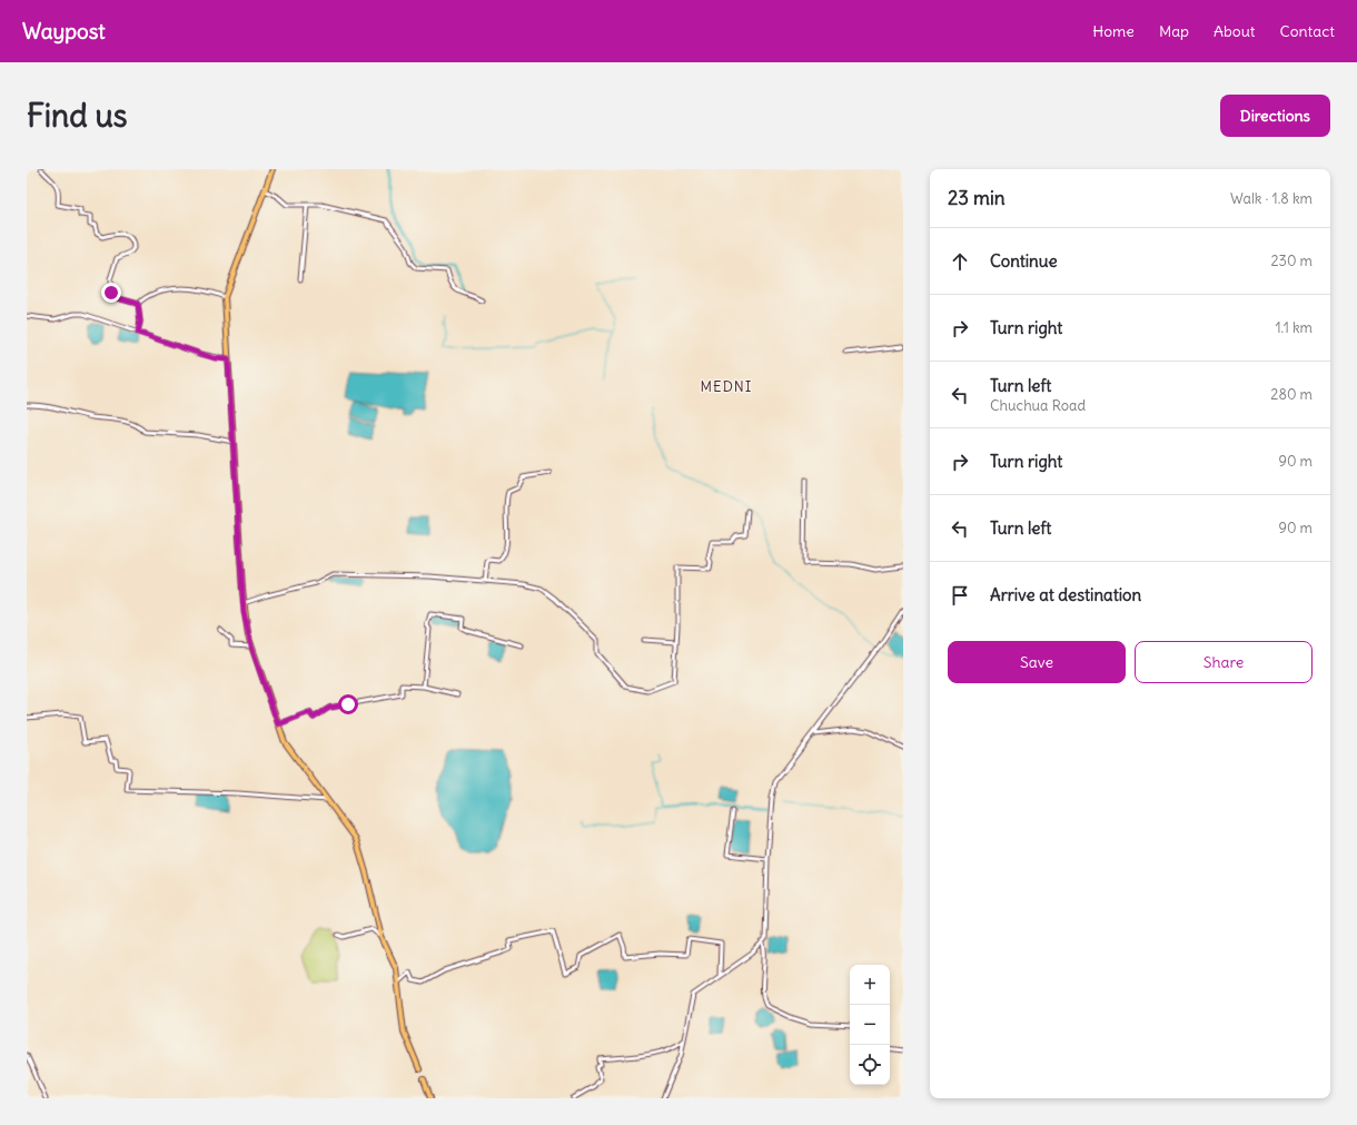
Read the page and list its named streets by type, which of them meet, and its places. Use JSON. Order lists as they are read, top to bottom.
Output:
{
  "districts": ["MEDNI"],
  "page": {
    "header": "Waypost",
    "nav": [
      "Home",
      "Map",
      "About",
      "Contact"
    ],
    "buttons": [
      "Directions",
      ["Save", "Share"]
    ],
    "title": "Find us",
    "heading": ["23 min", "Walk · 1.8 km"],
    "list": [
      ["Continue", "230 m"],
      ["Turn right", "1.1 km"],
      ["Turn left", "Chuchua Road", "280 m"],
      ["Turn right", "90 m"],
      ["Turn left", "90 m"],
      "Arrive at destination"
    ],
    "map_buttons": ["+", "−"]
  }
}
